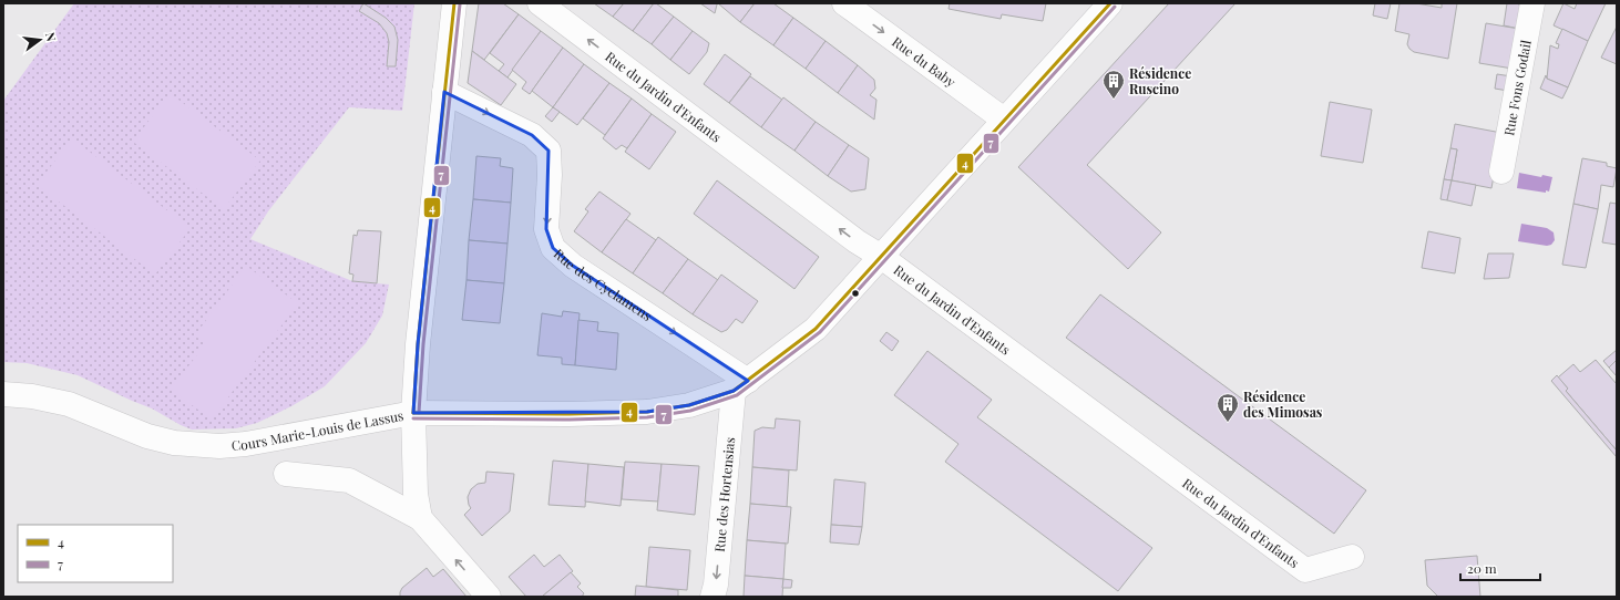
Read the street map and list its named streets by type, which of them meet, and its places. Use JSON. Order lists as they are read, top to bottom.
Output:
{
  "streets": {
    "street": [
      "Rue du Baby",
      "Rue Fons Godail",
      "Rue du Jardin d'Enfants",
      "Rue des Cyclamens",
      "Cours Marie-Louis de Lassus",
      "Rue des Hortensias"
    ]
  },
  "crossings": [
    ["Rue des Cyclamens", "Cours Marie-Louis de Lassus"],
    ["Rue des Cyclamens", "Rue des Hortensias"]
  ],
  "one_way": [
    "Rue du Baby",
    "Rue du Jardin d'Enfants",
    "Rue des Cyclamens",
    "Rue des Hortensias"
  ],
  "places": {
    "building": ["Résidence Ruscino", "Résidence des Mimosas"]
  },
  "lines": ["transit line 4", "transit line 7"],
  "legend": ["4", "7"],
  "scale_bar": "20 m",
  "north": "right"
}
